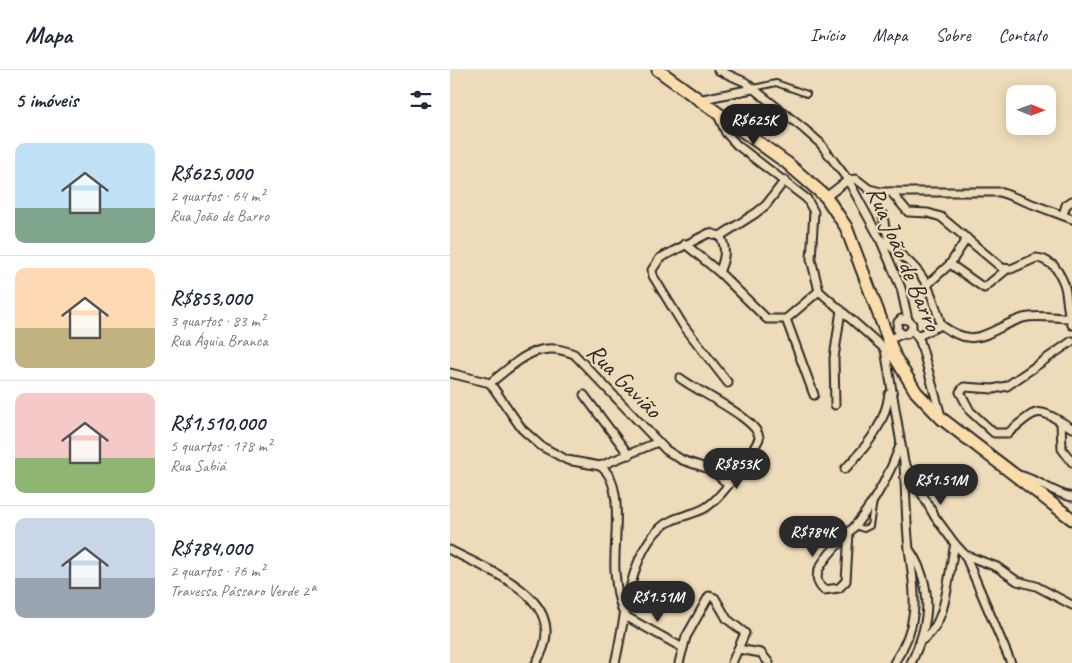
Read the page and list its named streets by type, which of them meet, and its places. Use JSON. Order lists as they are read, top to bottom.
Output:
{
  "streets": {
    "street": ["Rua João de Barro", "Rua Gavião"]
  },
  "north": "right",
  "page": {
    "header": "Mapa",
    "nav": [
      "Início",
      "Mapa",
      "Sobre",
      "Contato"
    ],
    "heading": "5 imóveis",
    "price": [
      "R$625K",
      "R$853K",
      "R$1.51M",
      "R$784K",
      "R$1.51M"
    ],
    "list": [
      {
        "name": "R$625,000",
        "note": "2 quartos · 64 m² · Rua João de Barro"
      },
      {
        "name": "R$853,000",
        "note": "3 quartos · 83 m² · Rua Águia Branca"
      },
      {
        "name": "R$1,510,000",
        "note": "5 quartos · 178 m² · Rua Sabiá"
      },
      {
        "name": "R$784,000",
        "note": "2 quartos · 76 m² · Travessa Pássaro Verde 2ª"
      }
    ]
  }
}
